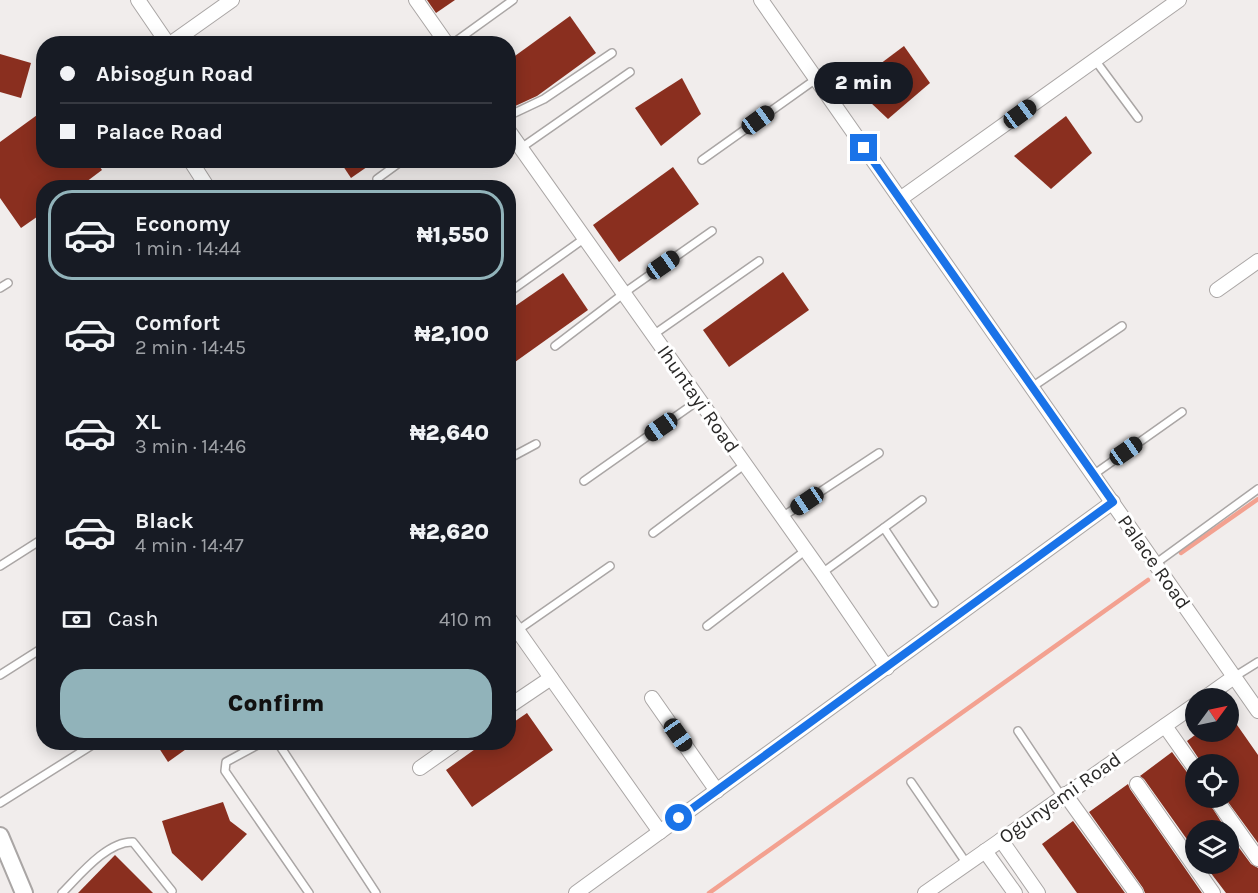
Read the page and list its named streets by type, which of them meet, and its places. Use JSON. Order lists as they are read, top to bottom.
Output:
{
  "streets": {
    "street": ["Ihuntayi Road", "Palace Road", "Ogunyemi Road"]
  },
  "north": "top right",
  "page": {
    "banner": ["Abisogun Road", "Palace Road"],
    "bubble": "2 min",
    "list": [
      {
        "name": "Economy",
        "note": "1 min · 14:44",
        "value": "₦1,550"
      },
      {
        "name": "Comfort",
        "note": "2 min · 14:45",
        "value": "₦2,100"
      },
      {
        "name": "XL",
        "note": "3 min · 14:46",
        "value": "₦2,640"
      },
      {
        "name": "Black",
        "note": "4 min · 14:47",
        "value": "₦2,620"
      }
    ],
    "pay": ["Cash", "410 m"],
    "buttons": "Confirm"
  }
}
